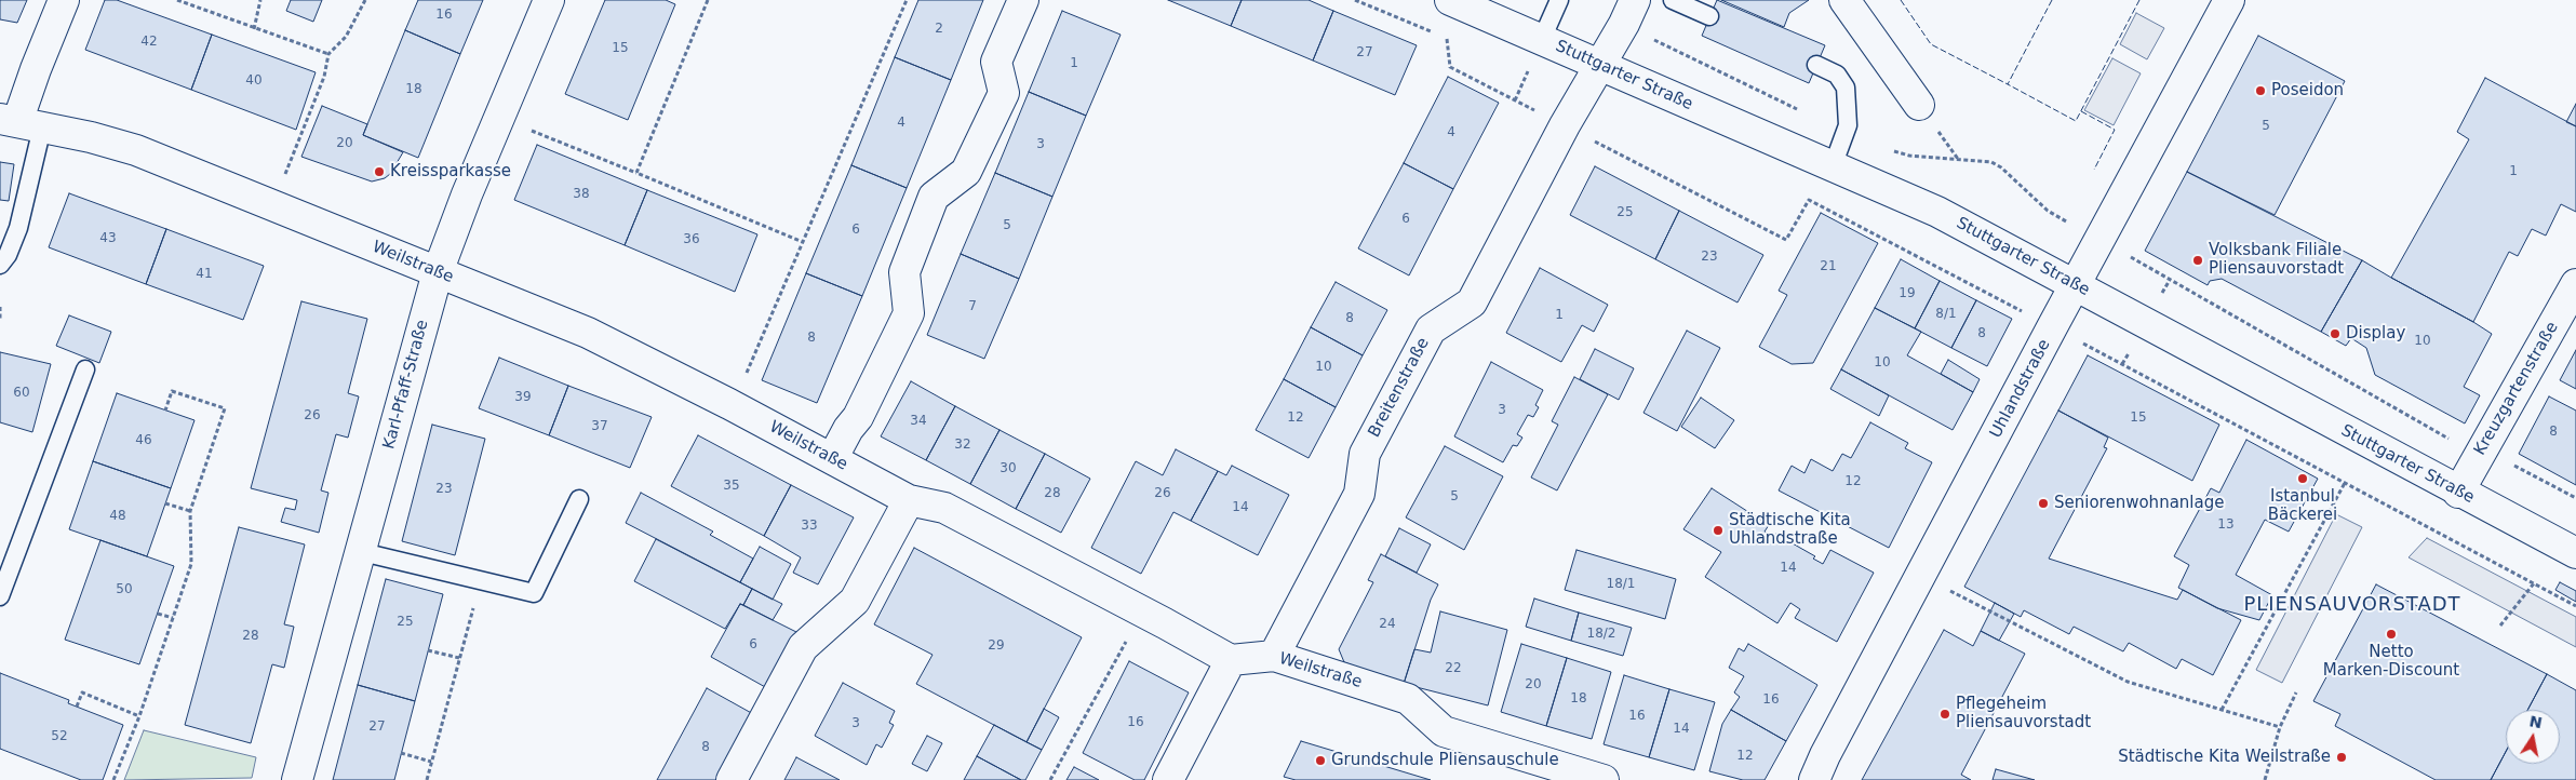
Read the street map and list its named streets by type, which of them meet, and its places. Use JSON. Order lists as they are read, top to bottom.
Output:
{
  "streets": {
    "street": [
      "Stuttgarter Straße",
      "Weilstraße",
      "Karl-Pfaff-Straße",
      "Breitenstraße",
      "Uhlandstraße",
      "Kreuzgartenstraße"
    ]
  },
  "crossings": [
    ["Stuttgarter Straße", "Breitenstraße"],
    ["Stuttgarter Straße", "Uhlandstraße"],
    ["Stuttgarter Straße", "Kreuzgartenstraße"],
    ["Weilstraße", "Karl-Pfaff-Straße"],
    ["Weilstraße", "Breitenstraße"]
  ],
  "districts": ["PLIENSAUVORSTADT"],
  "places": [
    "Poseidon",
    "Kreissparkasse",
    "Volksbank Filiale Pliensauvorstadt",
    "Display",
    "Istanbul Bäckerei",
    "Seniorenwohnanlage",
    "Städtische Kita Uhlandstraße",
    "Netto Marken-Discount",
    "Pflegeheim Pliensauvorstadt",
    "Städtische Kita Weilstraße",
    "Grundschule Pliensauschule"
  ],
  "house_numbers": [
    "16",
    "2",
    "42",
    "15",
    "27",
    "1",
    "40",
    "18",
    "4",
    "5",
    "4",
    "20",
    "3",
    "1",
    "38",
    "25",
    "6",
    "5",
    "6",
    "43",
    "36",
    "23",
    "21",
    "41",
    "19",
    "7",
    "8/1",
    "1",
    "8",
    "8",
    "8",
    "10",
    "10",
    "10",
    "60",
    "39",
    "3",
    "26",
    "12",
    "15",
    "34",
    "37",
    "8",
    "46",
    "32",
    "30",
    "12",
    "35",
    "23",
    "28",
    "26",
    "5",
    "14",
    "48",
    "13",
    "33",
    "14",
    "18/1",
    "50",
    "25",
    "24",
    "18/2",
    "28",
    "6",
    "29",
    "22",
    "20",
    "18",
    "16",
    "16",
    "16",
    "3",
    "27",
    "14",
    "52",
    "8",
    "12"
  ],
  "north": "top"
}
